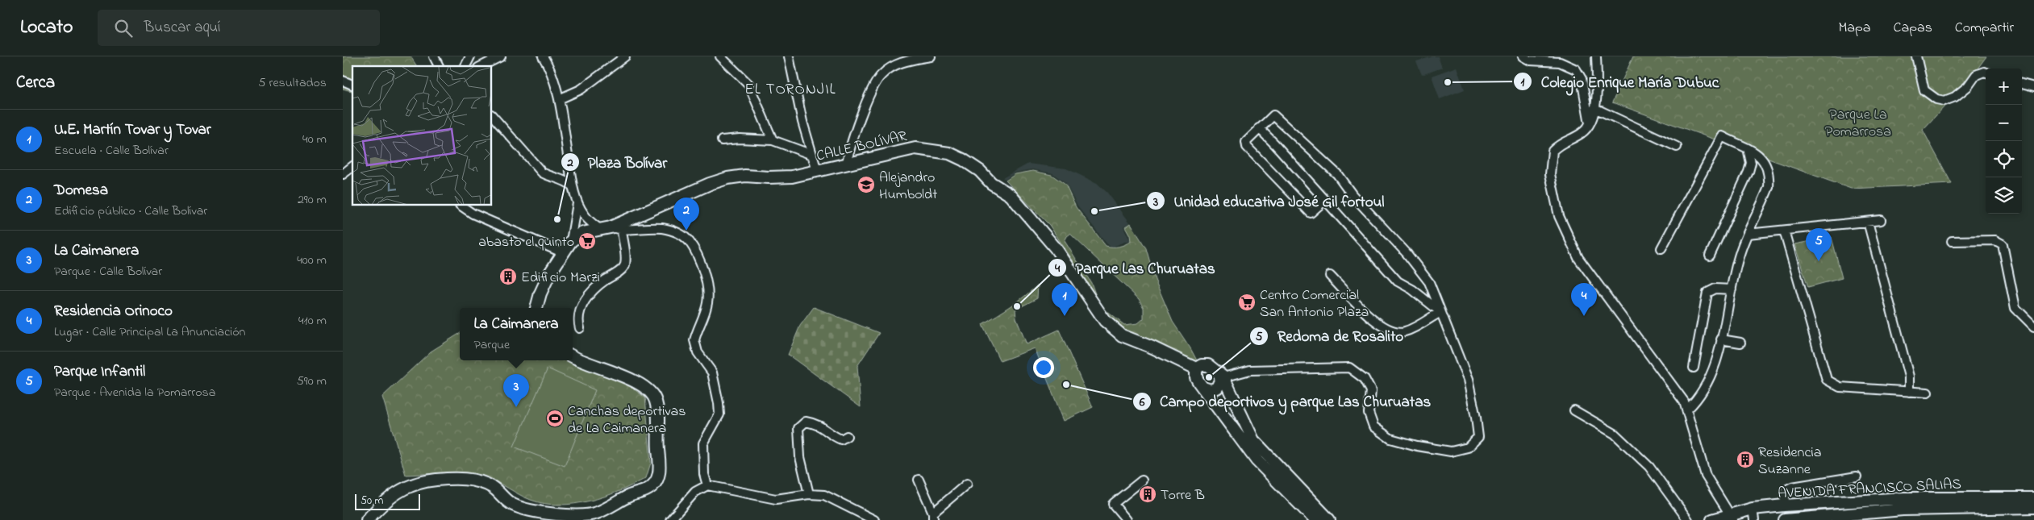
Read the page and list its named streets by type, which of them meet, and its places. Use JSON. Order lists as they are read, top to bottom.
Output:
{
  "streets": {
    "street": ["CALLE BOLÍVAR", "AVENIDA FRANCISCO SALIAS"]
  },
  "districts": ["EL TORONJIL"],
  "parks": ["Parque La Pomarrosa"],
  "places": {
    "other": [
      "Colegio Enrique María Dubuc",
      "Unidad educativa José Gil fortoul",
      "Plaza Bolívar",
      "Parque Las Churuatas",
      "Redoma de Rosalito",
      "Campo deportivos y parque Las Churuatas"
    ],
    "school or university": ["Alejandro Humboldt"],
    "supermarket": ["abasto el quinto", "Centro Comercial San Antonio Plaza"],
    "building": ["Edificio Marzi", "Residencia Suzanne", "Torre B"],
    "sports": ["Canchas deportivas de La Caimanera"]
  },
  "scale_bar": "50 m",
  "page": {
    "header": "Locato",
    "search": "Buscar aquí",
    "nav": ["Mapa", "Capas", "Compartir"],
    "heading": ["Cerca", "5 resultados"],
    "map_buttons": ["+", "−"],
    "list": [
      {
        "mark": "1",
        "name": "U.E. Martín Tovar y Tovar",
        "note": "Escuela · Calle Bolívar",
        "value": "40 m"
      },
      {
        "mark": "2",
        "name": "Domesa",
        "note": "Edificio público · Calle Bolívar",
        "value": "290 m"
      },
      {
        "mark": "3",
        "name": "La Caimanera",
        "note": "Parque · Calle Bolívar",
        "value": "400 m"
      },
      {
        "mark": "4",
        "name": "Residencia Orinoco",
        "note": "Lugar · Calle Principal La Anunciación",
        "value": "410 m"
      },
      {
        "mark": "5",
        "name": "Parque Infantil",
        "note": "Parque · Avenida la Pomarrosa",
        "value": "590 m"
      }
    ],
    "pins": [
      "2",
      "5",
      "1",
      "4",
      "3"
    ],
    "popup": ["La Caimanera", "Parque"],
    "scale": "50 m"
  }
}
